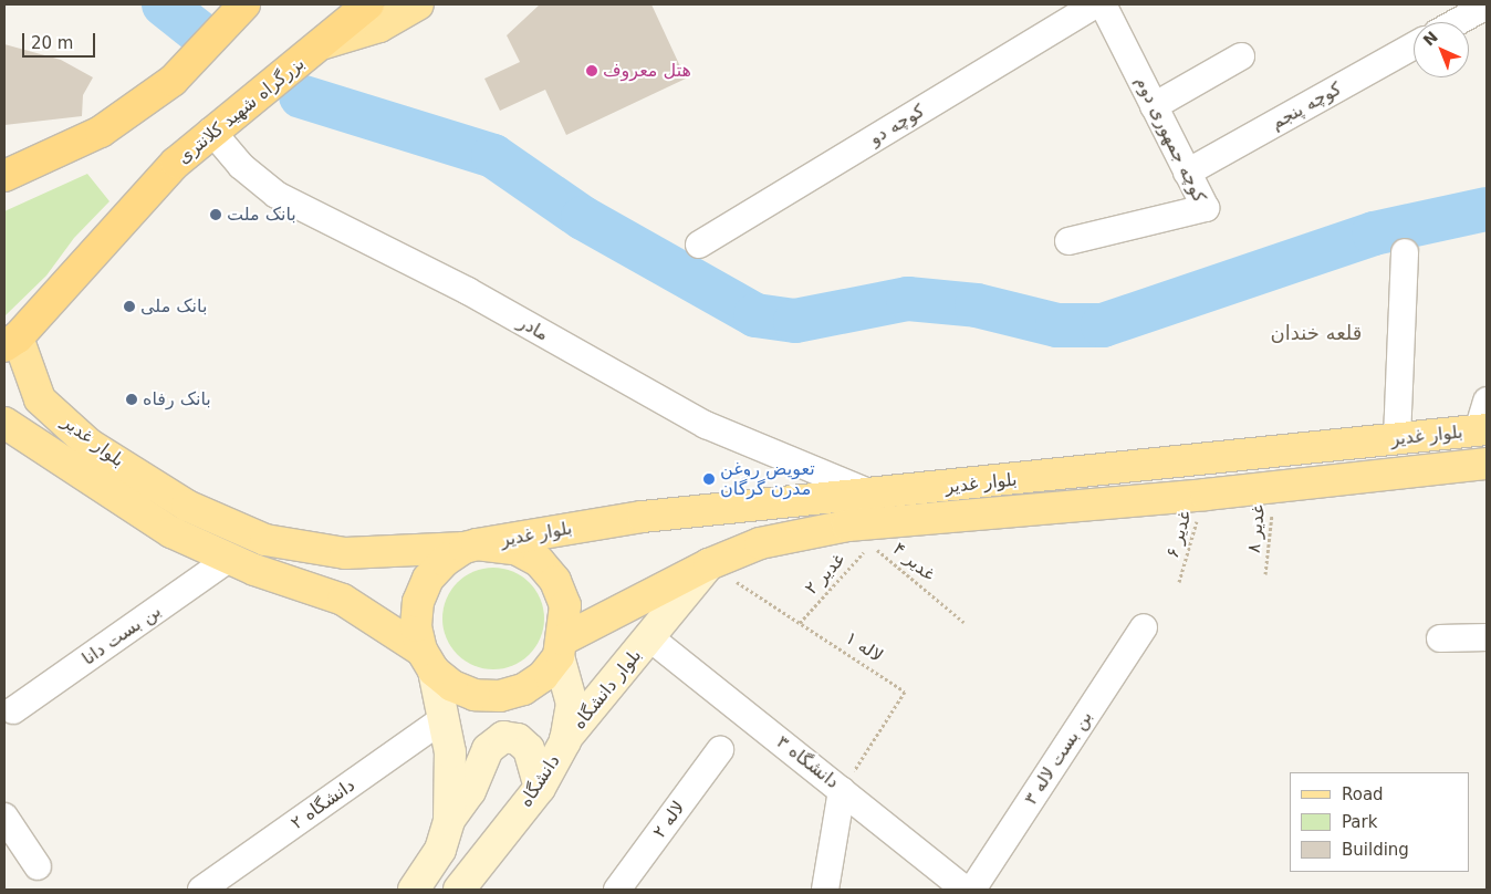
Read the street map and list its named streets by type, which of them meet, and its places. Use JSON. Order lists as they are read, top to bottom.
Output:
{
  "streets": {
    "highway": ["بزرگراه شهید کلانتری"],
    "main road": ["بلوار غدیر", "بلوار دانشگاه", "دانشگاه"],
    "street": [
      "کوچه پنجم",
      "کوچه دو",
      "کوچه جمهوری دوم",
      "مادر",
      "بن بست دانا",
      "بن بست لاله ۳",
      "۳ دانشگاه",
      "دانشگاه ۲",
      "۲ لاله"
    ],
    "path": [
      "۸ غدیر",
      "۶ غدیر",
      "۴ غدیر",
      "۲ غدیر",
      "۱ لاله"
    ]
  },
  "crossings": [
    ["کوچه پنجم", "کوچه جمهوری دوم"],
    ["بزرگراه شهید کلانتری", "مادر"],
    ["بزرگراه شهید کلانتری", "بلوار غدیر"],
    ["مادر", "بلوار غدیر"],
    ["بلوار غدیر", "۸ غدیر"],
    ["بلوار غدیر", "۶ غدیر"],
    ["بلوار غدیر", "بن بست دانا"],
    ["بلوار غدیر", "۱ لاله"],
    ["بلوار غدیر", "بلوار دانشگاه"],
    ["بلوار غدیر", "۳ دانشگاه"],
    ["بلوار غدیر", "دانشگاه"],
    ["۴ غدیر", "۲ غدیر"],
    ["۲ غدیر", "۱ لاله"],
    ["۱ لاله", "۳ دانشگاه"],
    ["بلوار دانشگاه", "۳ دانشگاه"],
    ["بلوار دانشگاه", "دانشگاه"]
  ],
  "districts": ["قلعه خندان"],
  "places": [
    "هتل معروف",
    "بانک ملت",
    "بانک ملی",
    "بانک رفاه",
    "تعویض روغن مدرن گرگان"
  ],
  "legend": ["Road", "Park", "Building"],
  "scale_bar": "20 m",
  "north": "top left"
}
